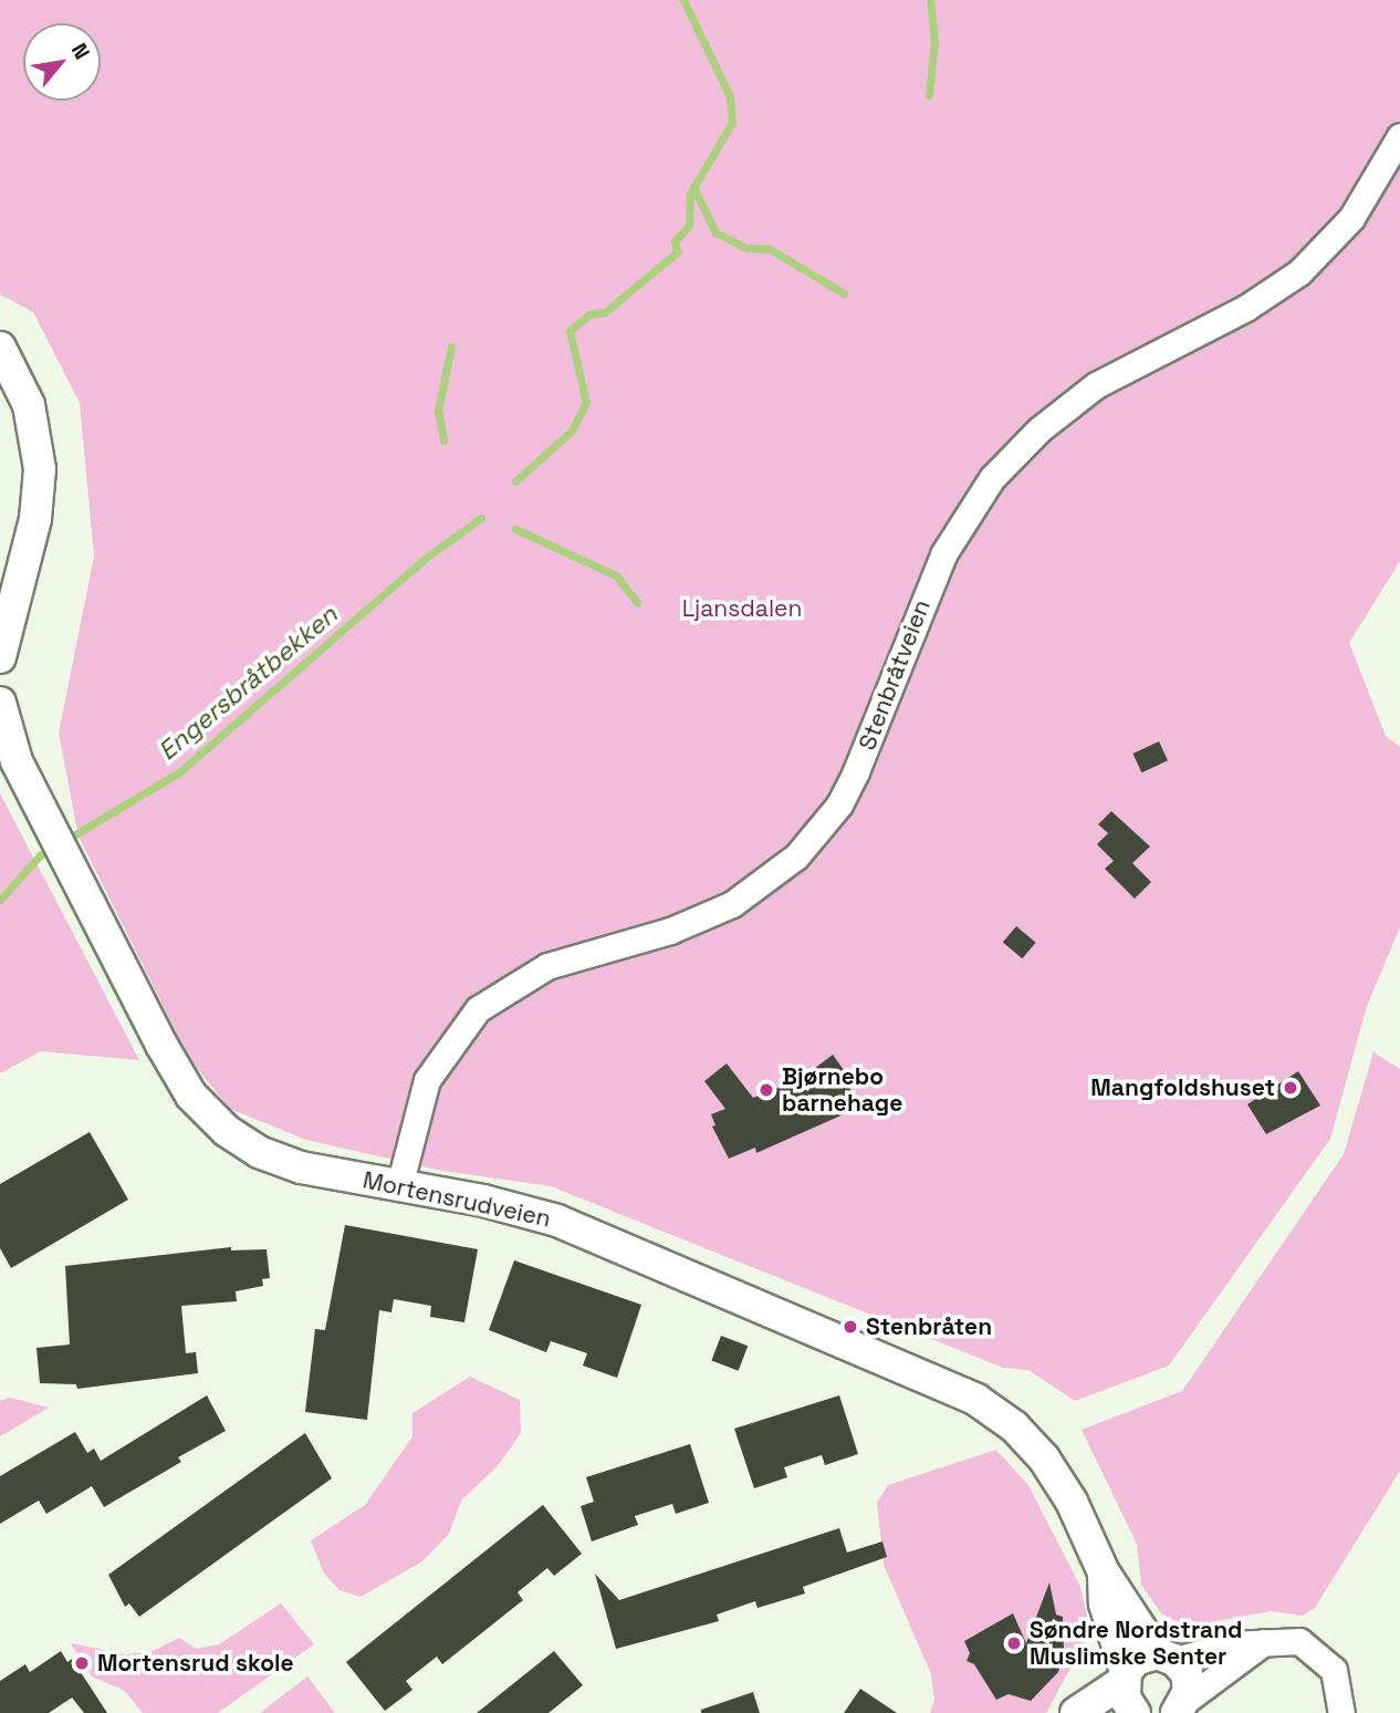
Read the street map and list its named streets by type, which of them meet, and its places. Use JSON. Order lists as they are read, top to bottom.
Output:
{
  "streets": {
    "street": ["Stenbråtveien", "Mortensrudveien"]
  },
  "crossings": [
    ["Stenbråtveien", "Mortensrudveien"]
  ],
  "water": ["Engersbråtbekken"],
  "parks": ["Ljansdalen"],
  "places": [
    "Mangfoldshuset",
    "Bjørnebo barnehage",
    "Stenbråten",
    "Søndre Nordstrand Muslimske Senter",
    "Mortensrud skole"
  ],
  "north": "top right"
}
